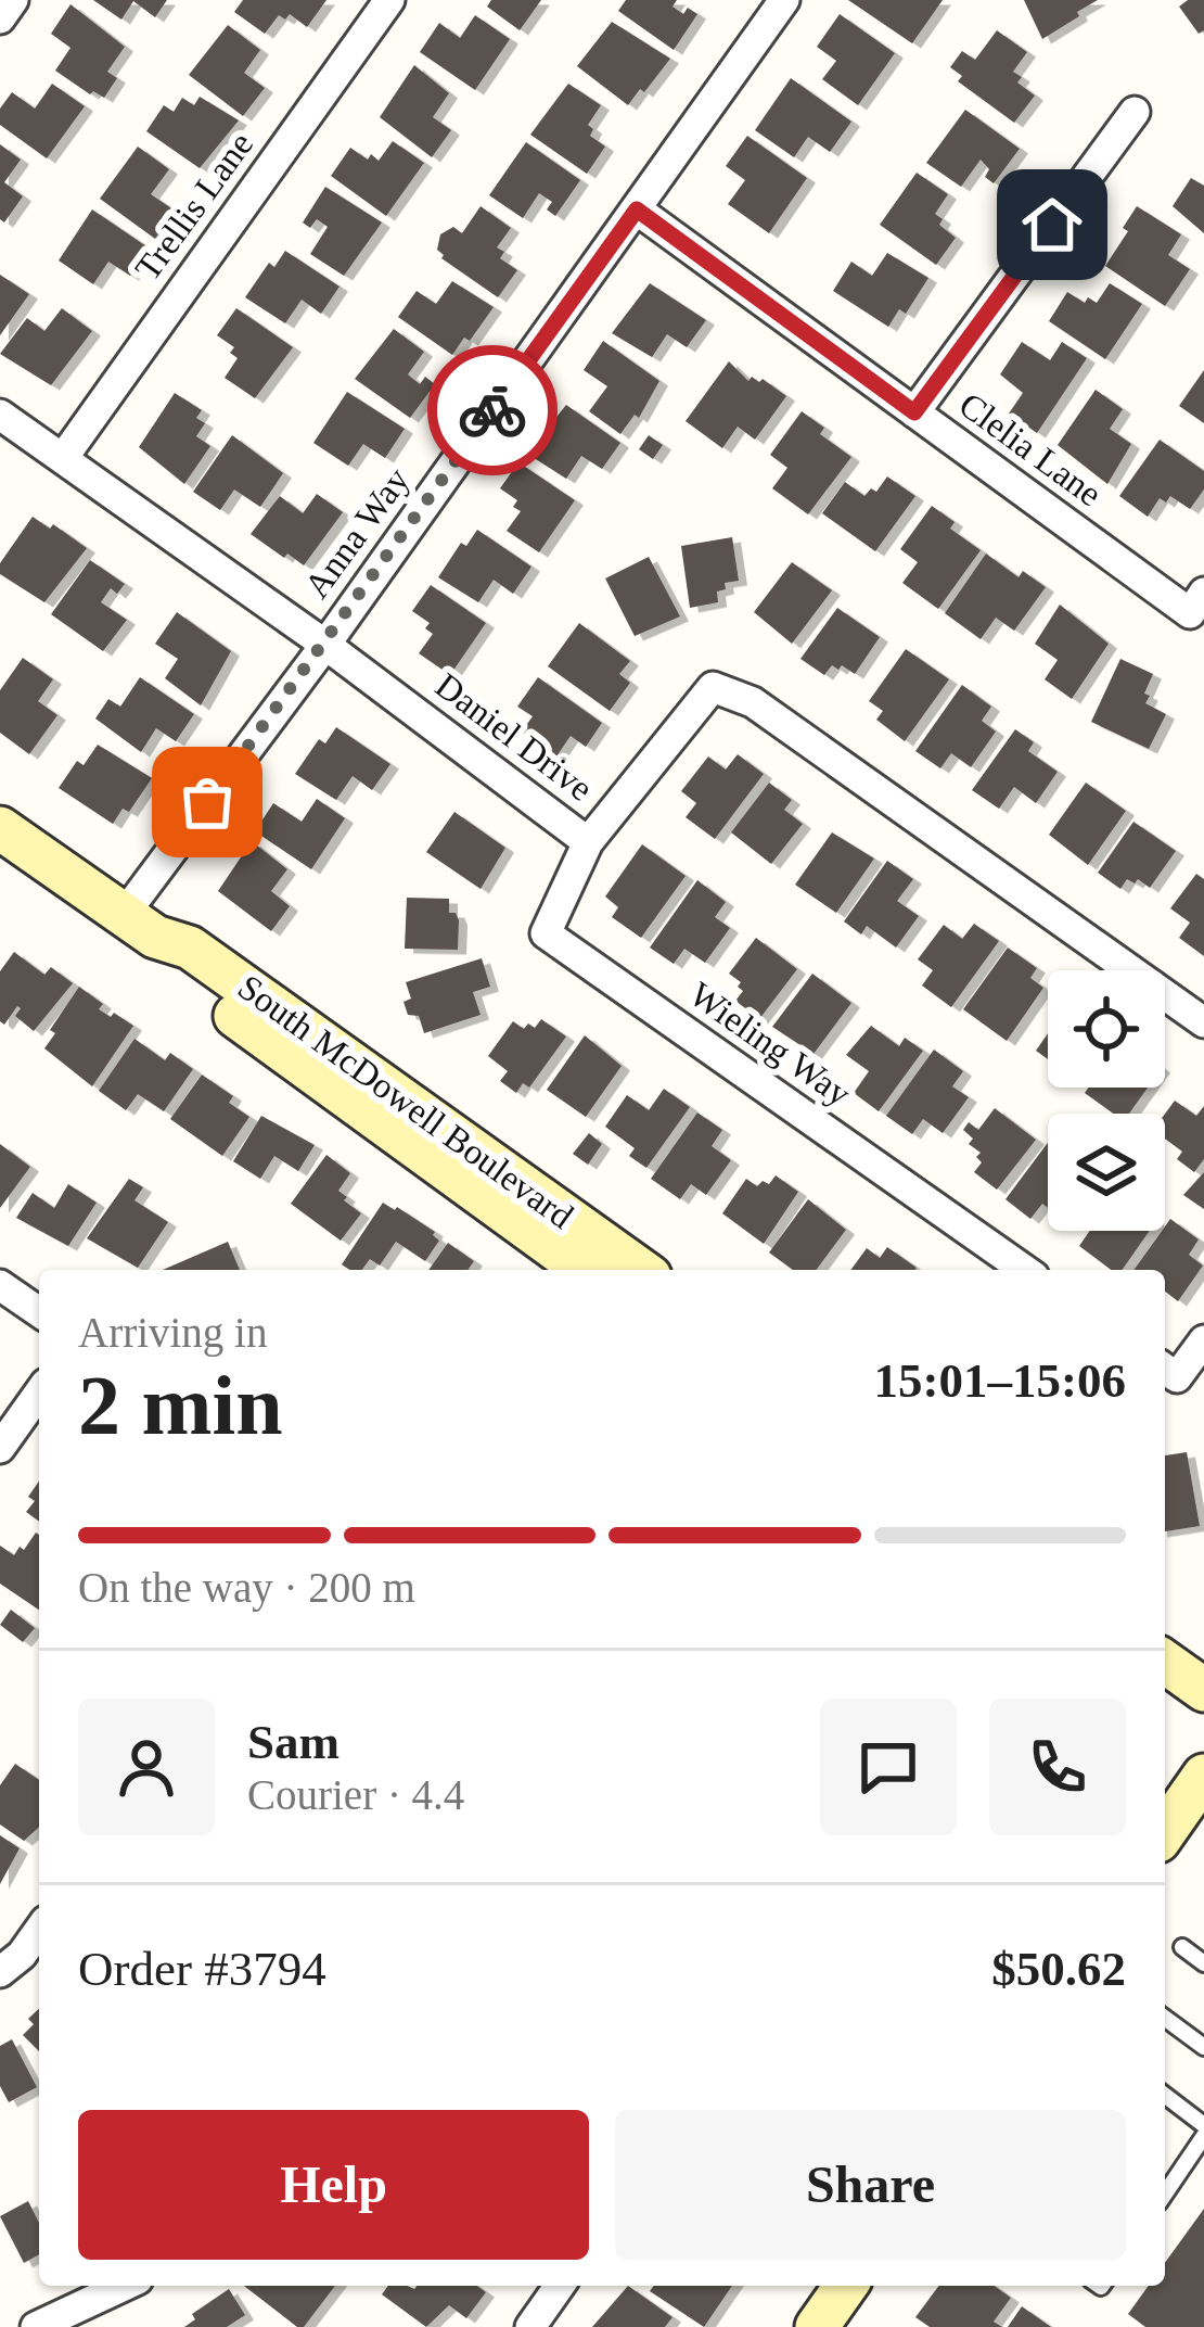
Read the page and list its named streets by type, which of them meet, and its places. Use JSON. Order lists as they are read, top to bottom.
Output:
{
  "streets": {
    "main road": ["South McDowell Boulevard"],
    "street": [
      "Trellis Lane",
      "Clelia Lane",
      "Anna Way",
      "Daniel Drive",
      "Wieling Way"
    ]
  },
  "crossings": [
    ["Trellis Lane", "Daniel Drive"],
    ["Clelia Lane", "Anna Way"],
    ["Anna Way", "Daniel Drive"],
    ["Anna Way", "South McDowell Boulevard"],
    ["Daniel Drive", "Wieling Way"]
  ],
  "page": {
    "heading": ["2 min", "Arriving in", "15:01–15:06"],
    "panel": [
      "Sam",
      "Courier · 4.4",
      "Order #3794",
      "$50.62"
    ],
    "bar": "On the way · 200 m",
    "buttons": ["Help", "Share"]
  }
}
